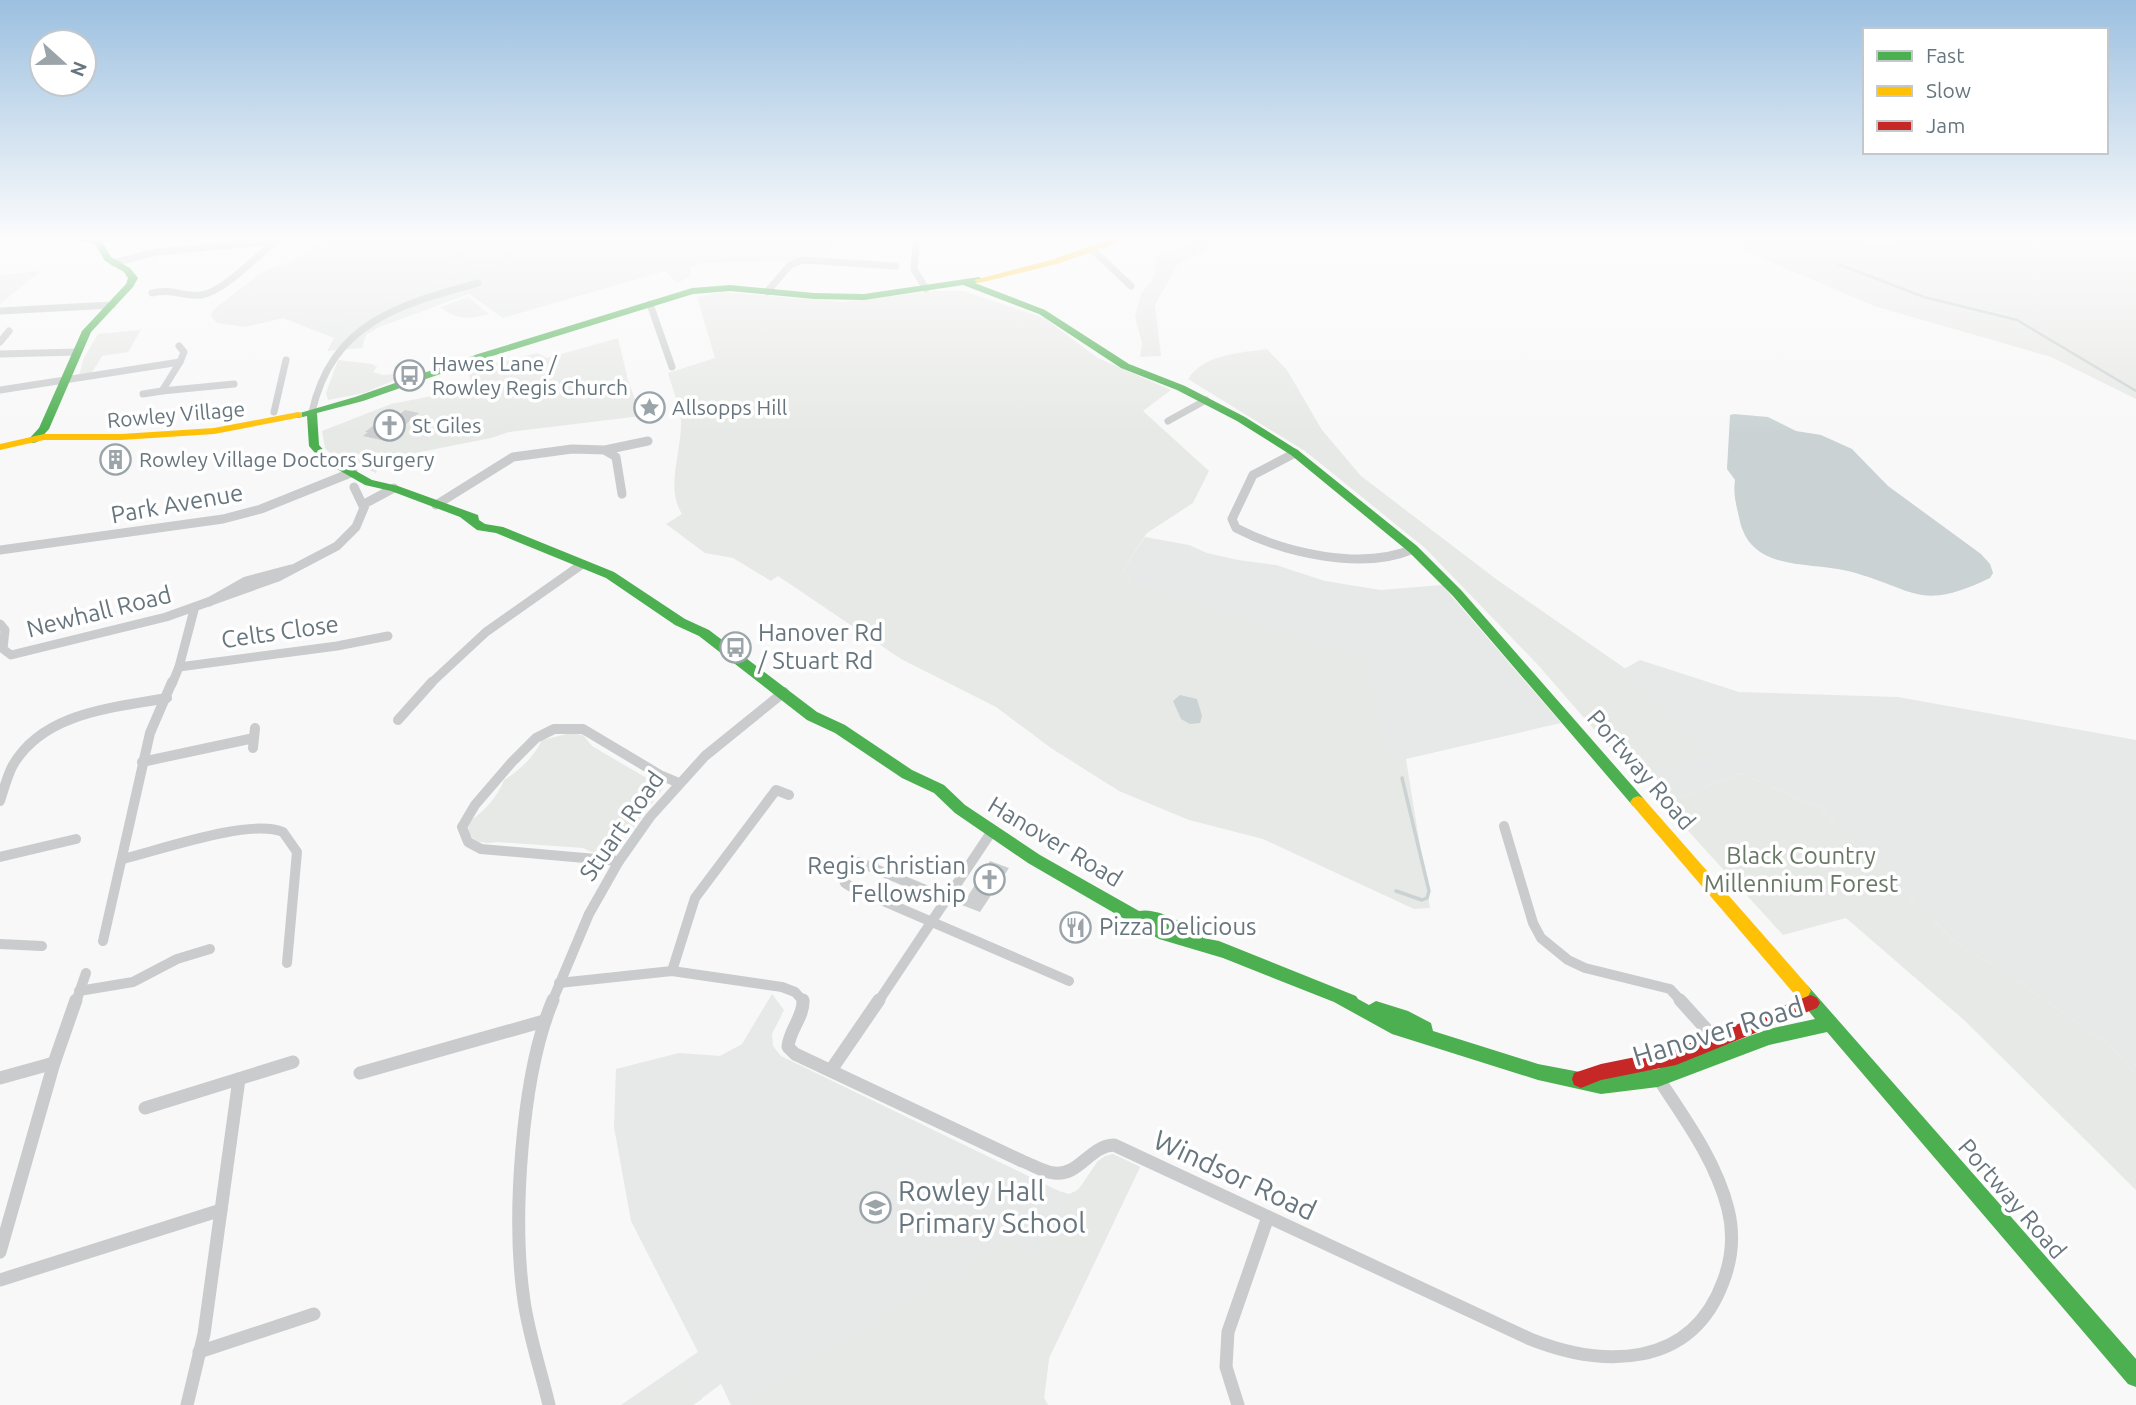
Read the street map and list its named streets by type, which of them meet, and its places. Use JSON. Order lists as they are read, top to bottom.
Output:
{
  "streets": {
    "street": [
      "Rowley Village",
      "Park Avenue",
      "Newhall Road",
      "Celts Close",
      "Portway Road",
      "Stuart Road",
      "Hanover Road",
      "Windsor Road"
    ]
  },
  "crossings": [
    ["Rowley Village", "Hanover Road"],
    ["Park Avenue", "Hanover Road"],
    ["Portway Road", "Hanover Road"],
    ["Stuart Road", "Hanover Road"],
    ["Stuart Road", "Windsor Road"],
    ["Hanover Road", "Windsor Road"]
  ],
  "parks": ["Black Country Millennium Forest"],
  "places": {
    "bus stop": ["Hawes Lane / Rowley Regis Church", "Hanover Rd / Stuart Rd"],
    "place": ["Allsopps Hill"],
    "church": ["St Giles", "Regis Christian Fellowship"],
    "building": ["Rowley Village Doctors Surgery"],
    "restaurant": ["Pizza Delicious"],
    "school or university": ["Rowley Hall Primary School"]
  },
  "legend": ["Fast", "Slow", "Jam"],
  "north": "right"
}
